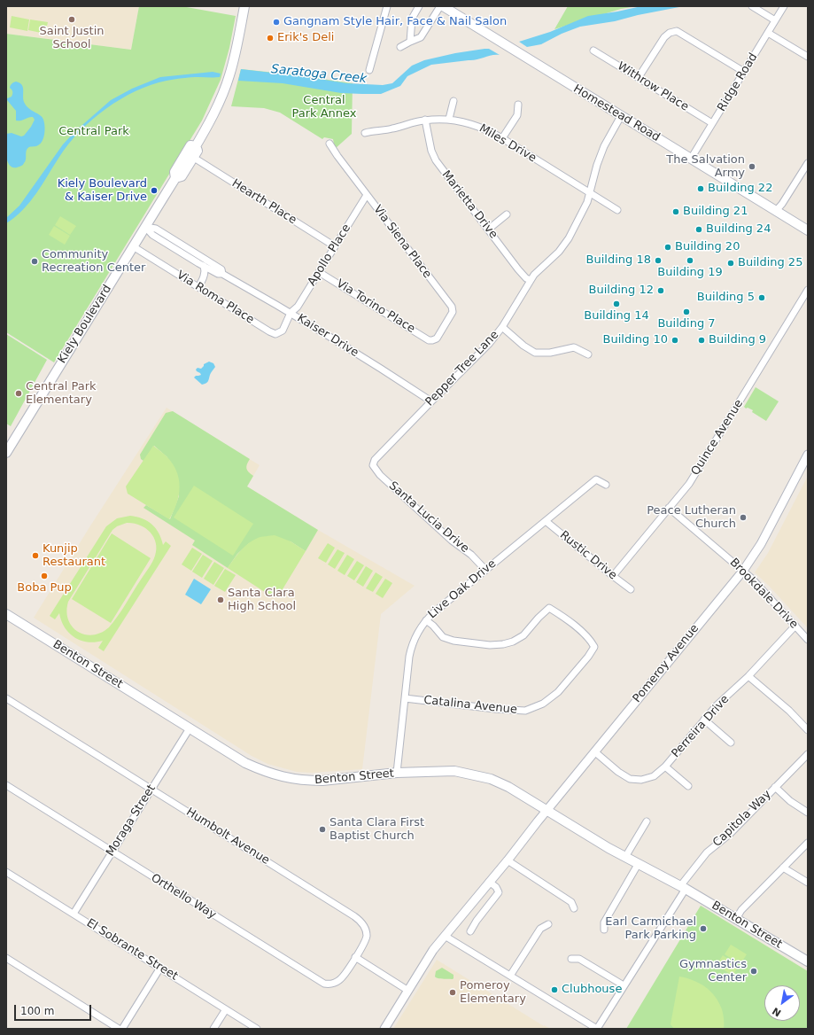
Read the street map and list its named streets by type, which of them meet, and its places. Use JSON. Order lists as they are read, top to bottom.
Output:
{
  "streets": {
    "main road": ["Homestead Road", "Kiely Boulevard", "Benton Street"],
    "street": [
      "Ridge Road",
      "Withrow Place",
      "Miles Drive",
      "Hearth Place",
      "Marietta Drive",
      "Via Siena Place",
      "Apollo Place",
      "Via Roma Place",
      "Via Torino Place",
      "Kaiser Drive",
      "Pepper Tree Lane",
      "Quince Avenue",
      "Santa Lucia Drive",
      "Rustic Drive",
      "Live Oak Drive",
      "Brookdale Drive",
      "Pomeroy Avenue",
      "Catalina Avenue",
      "Perreira Drive",
      "Capitola Way",
      "Moraga Street",
      "Humbolt Avenue",
      "Orthello Way",
      "El Sobrante Street"
    ]
  },
  "crossings": [
    ["Ridge Road", "Withrow Place"],
    ["Ridge Road", "Homestead Road"],
    ["Homestead Road", "Pepper Tree Lane"],
    ["Miles Drive", "Marietta Drive"],
    ["Miles Drive", "Pepper Tree Lane"],
    ["Hearth Place", "Apollo Place"],
    ["Hearth Place", "Kiely Boulevard"],
    ["Marietta Drive", "Pepper Tree Lane"],
    ["Via Siena Place", "Apollo Place"],
    ["Via Siena Place", "Via Torino Place"],
    ["Apollo Place", "Via Roma Place"],
    ["Apollo Place", "Via Torino Place"],
    ["Apollo Place", "Kaiser Drive"],
    ["Via Roma Place", "Kiely Boulevard"],
    ["Via Roma Place", "Kaiser Drive"],
    ["Kiely Boulevard", "Kaiser Drive"],
    ["Kaiser Drive", "Pepper Tree Lane"],
    ["Pepper Tree Lane", "Santa Lucia Drive"],
    ["Quince Avenue", "Rustic Drive"],
    ["Quince Avenue", "Brookdale Drive"],
    ["Santa Lucia Drive", "Live Oak Drive"],
    ["Rustic Drive", "Live Oak Drive"],
    ["Live Oak Drive", "Benton Street"],
    ["Live Oak Drive", "Catalina Avenue"],
    ["Brookdale Drive", "Pomeroy Avenue"],
    ["Brookdale Drive", "Perreira Drive"],
    ["Pomeroy Avenue", "Benton Street"],
    ["Pomeroy Avenue", "Perreira Drive"],
    ["Benton Street", "Capitola Way"],
    ["Benton Street", "Moraga Street"],
    ["Moraga Street", "Humbolt Avenue"],
    ["Moraga Street", "Orthello Way"],
    ["Moraga Street", "El Sobrante Street"],
    ["Humbolt Avenue", "Orthello Way"]
  ],
  "water": ["Saratoga Creek"],
  "parks": ["Central Park Annex", "Central Park"],
  "places": [
    "Saint Justin School",
    "Gangnam Style Hair, Face & Nail Salon",
    "Erik's Deli",
    "The Salvation Army",
    "Building 22",
    "Kiely Boulevard & Kaiser Drive",
    "Building 21",
    "Building 24",
    "Building 20",
    "Building 18",
    "Building 19",
    "Community Recreation Center",
    "Building 25",
    "Building 12",
    "Building 5",
    "Building 14",
    "Building 7",
    "Building 10",
    "Building 9",
    "Central Park Elementary",
    "Peace Lutheran Church",
    "Kunjip Restaurant",
    "Boba Pup",
    "Santa Clara High School",
    "Santa Clara First Baptist Church",
    "Earl Carmichael Park Parking",
    "Gymnastics Center",
    "Clubhouse",
    "Pomeroy Elementary"
  ],
  "scale_bar": "100 m",
  "north": "bottom left"
}
